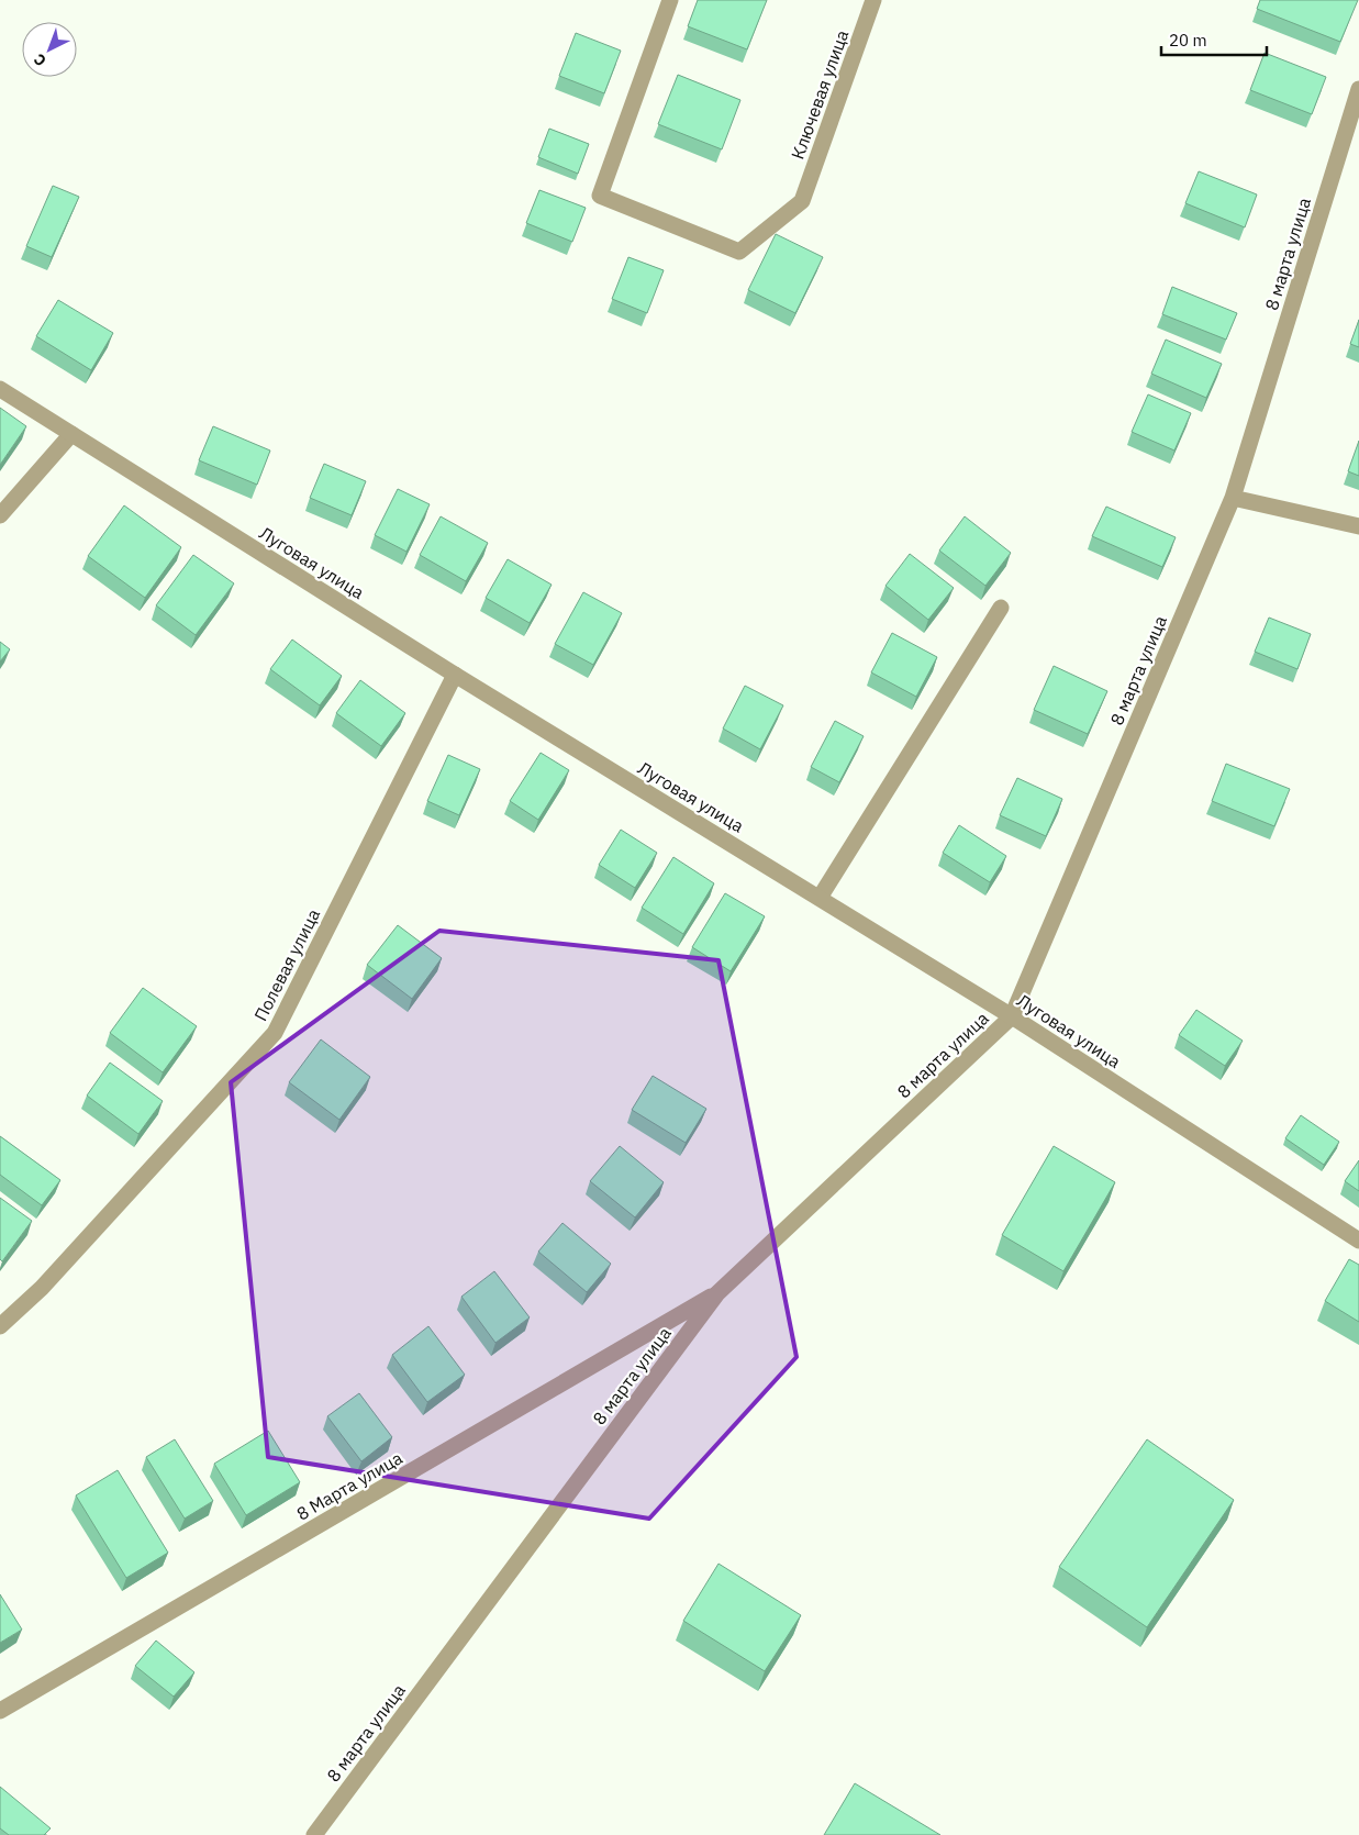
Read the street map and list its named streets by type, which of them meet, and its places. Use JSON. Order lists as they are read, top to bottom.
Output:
{
  "streets": {
    "street": [
      "Ключевая улица",
      "8 марта улица",
      "Луговая улица",
      "Полевая улица",
      "8 Марта улица"
    ]
  },
  "crossings": [
    ["8 марта улица", "Луговая улица"],
    ["8 марта улица", "8 Марта улица"],
    ["Луговая улица", "Полевая улица"]
  ],
  "scale_bar": "20 m",
  "north": "bottom left"
}
